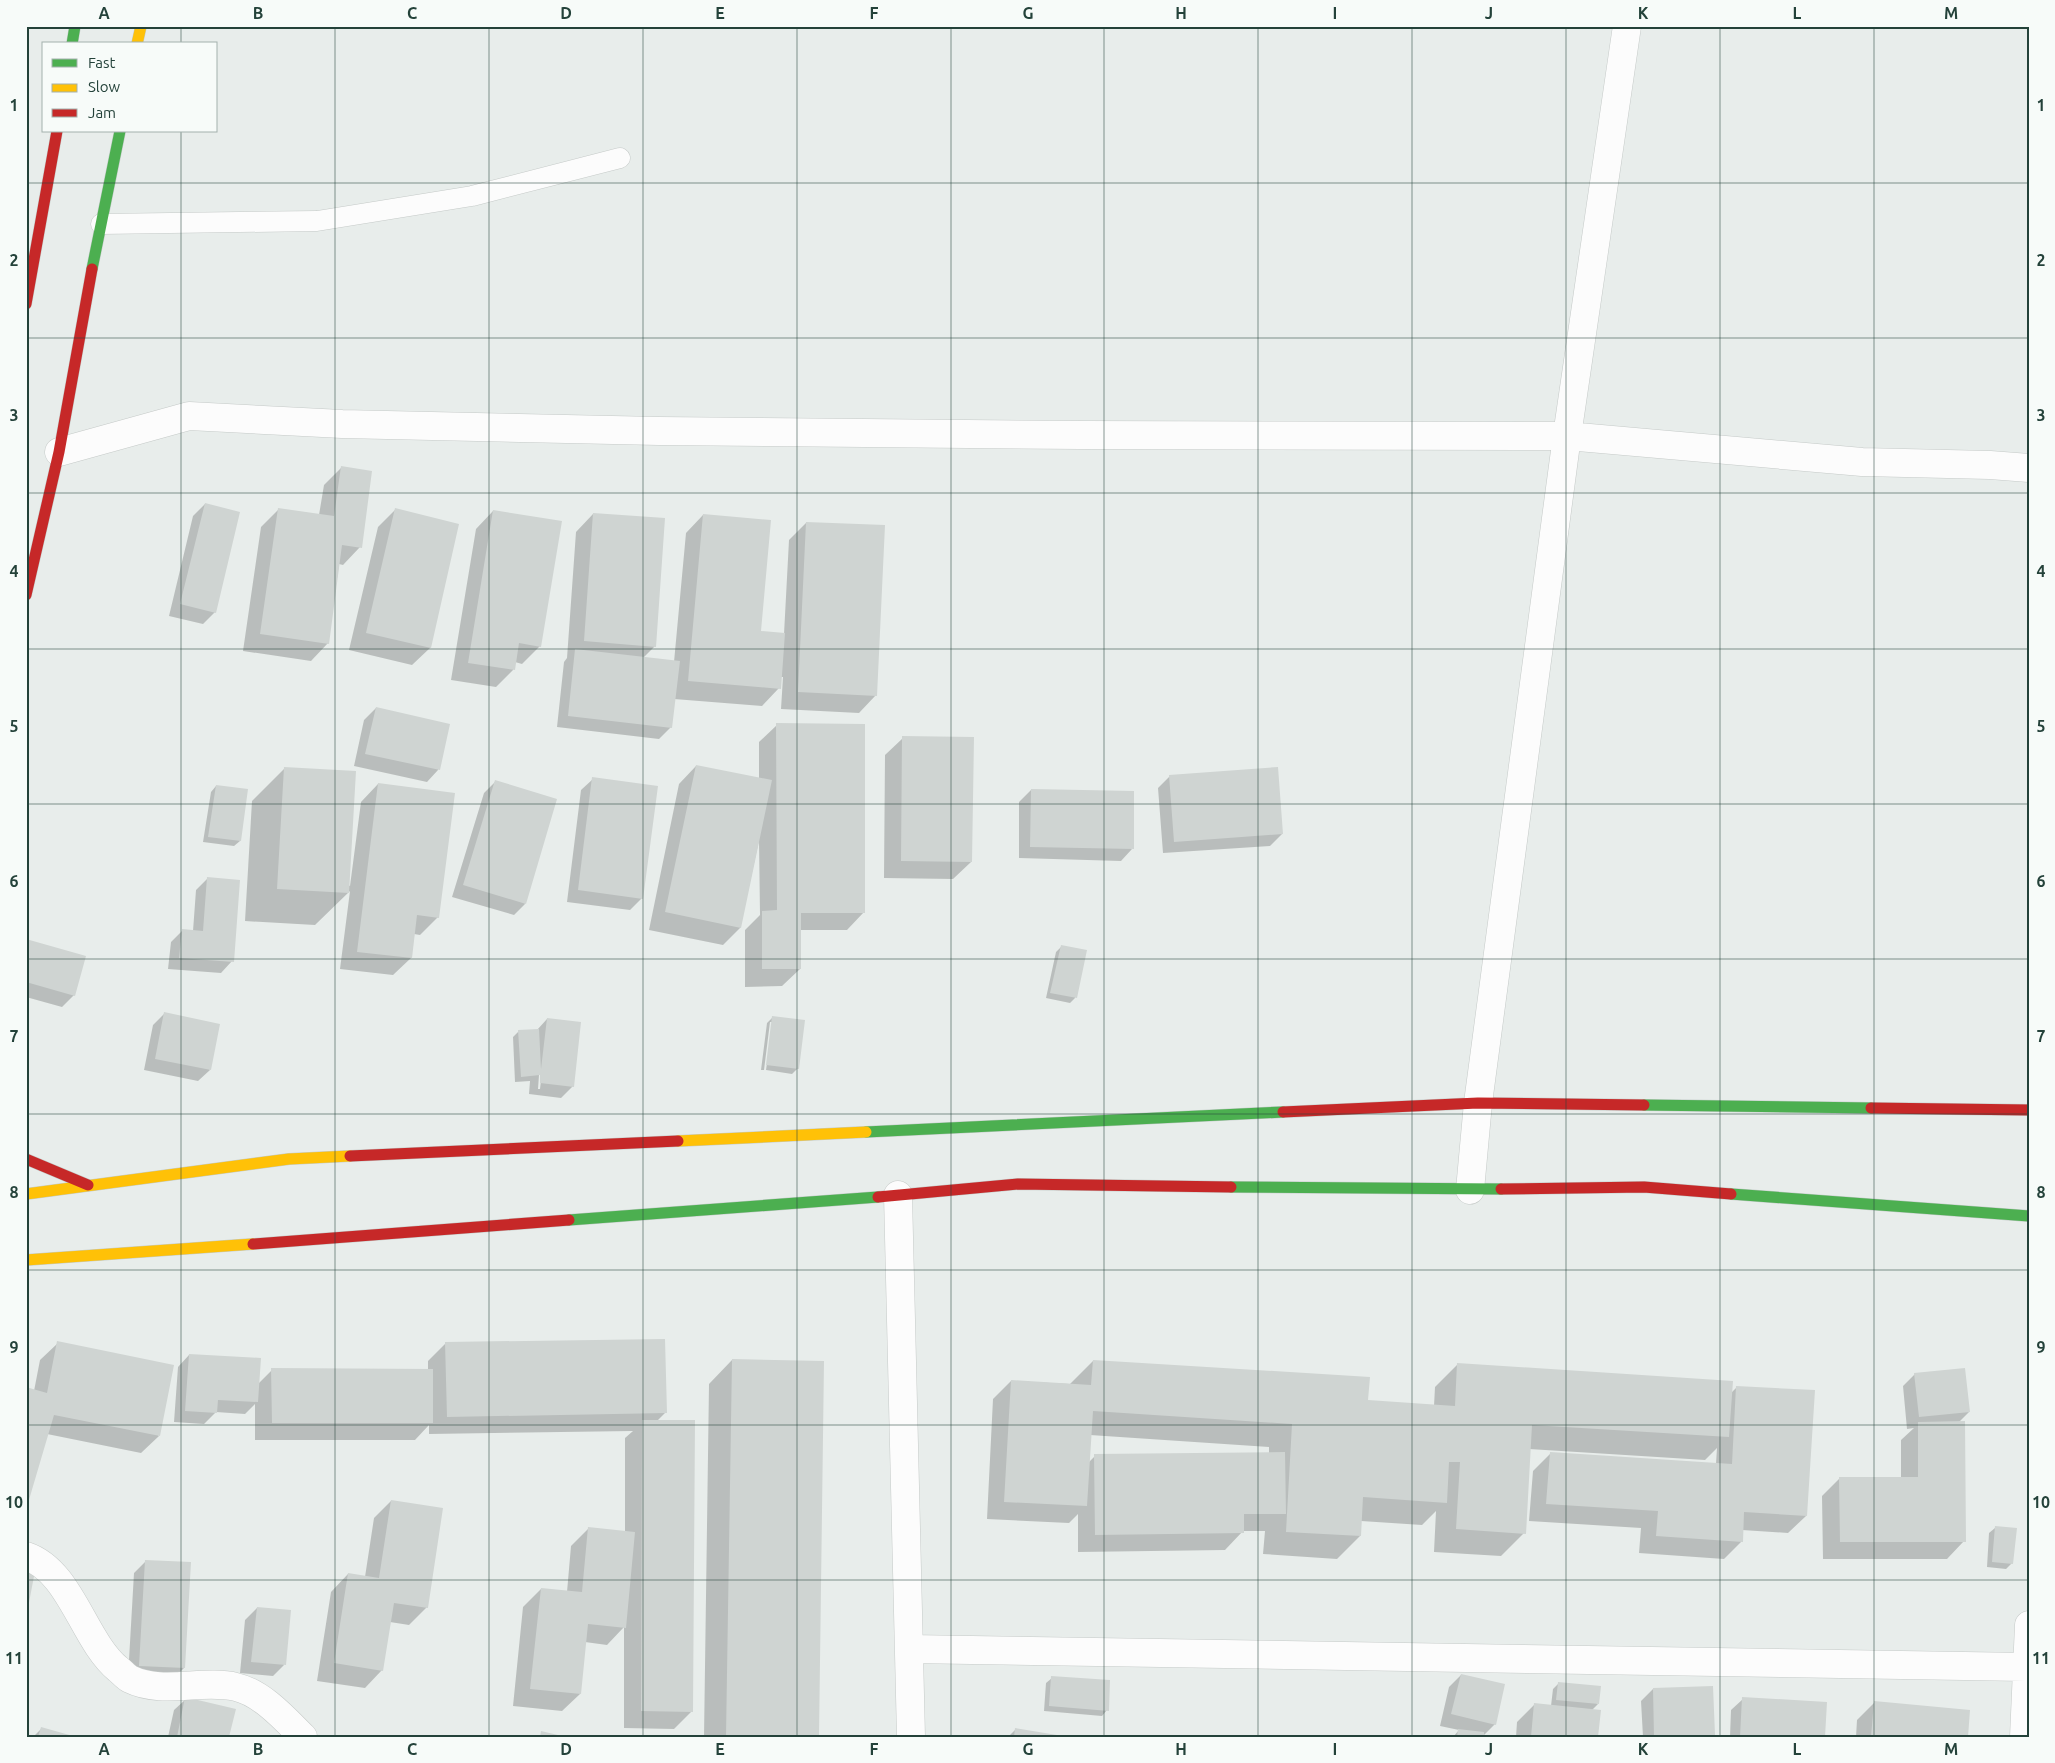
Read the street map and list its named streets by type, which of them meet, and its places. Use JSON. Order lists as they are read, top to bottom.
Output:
{
  "legend": ["Fast", "Slow", "Jam"],
  "grid": {
    "columns": [
      "A",
      "B",
      "C",
      "D",
      "E",
      "F",
      "G",
      "H",
      "I",
      "J",
      "K",
      "L",
      "M"
    ],
    "rows": [
      "1",
      "2",
      "3",
      "4",
      "5",
      "6",
      "7",
      "8",
      "9",
      "10",
      "11"
    ]
  }
}
